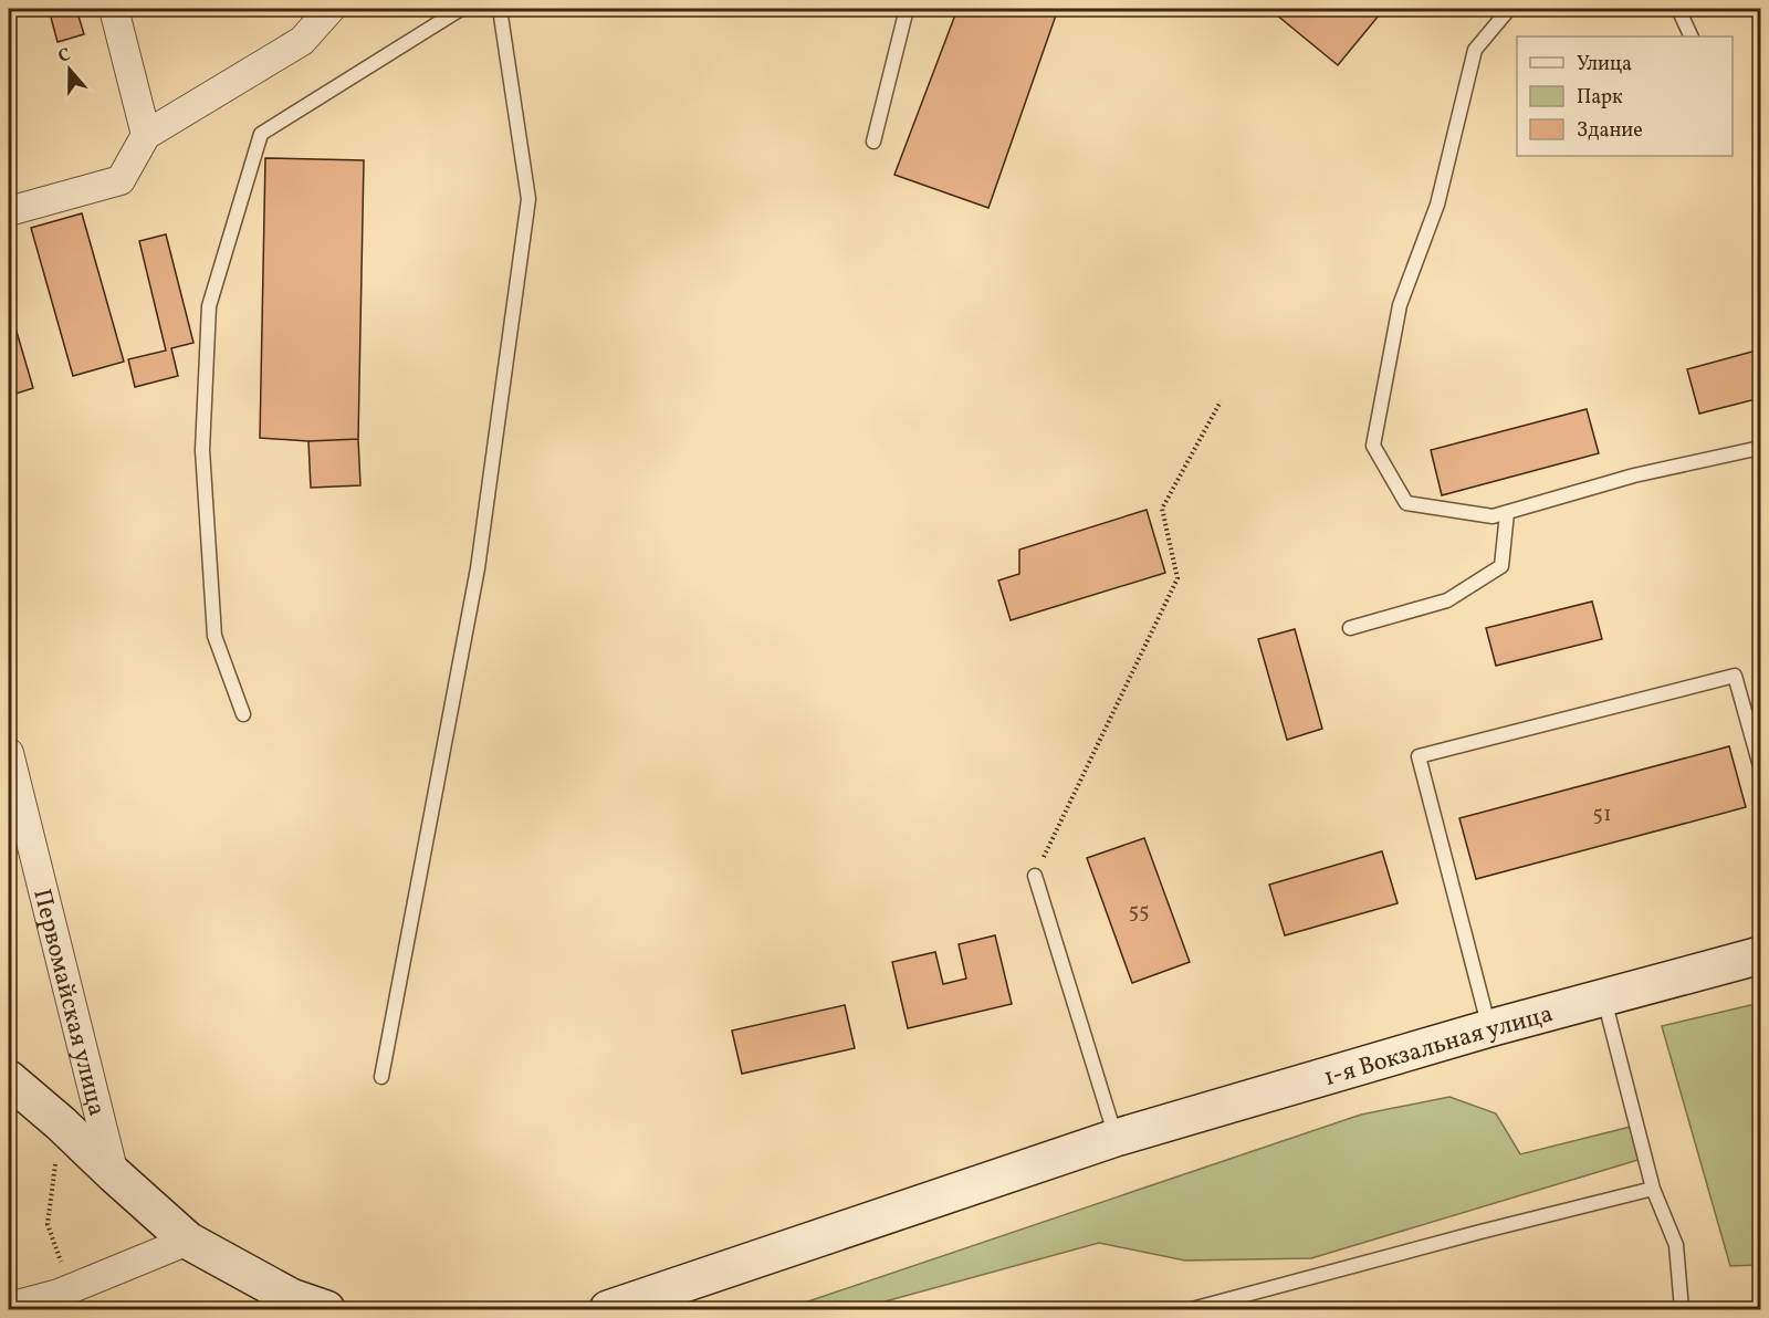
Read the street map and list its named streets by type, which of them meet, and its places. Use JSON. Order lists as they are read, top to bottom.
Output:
{
  "streets": {
    "main road": ["1-я Вокзальная улица"],
    "street": ["Первомайская улица"]
  },
  "house_numbers": ["51", "55"],
  "legend": ["Улица", "Парк", "Здание"],
  "north": "top"
}
